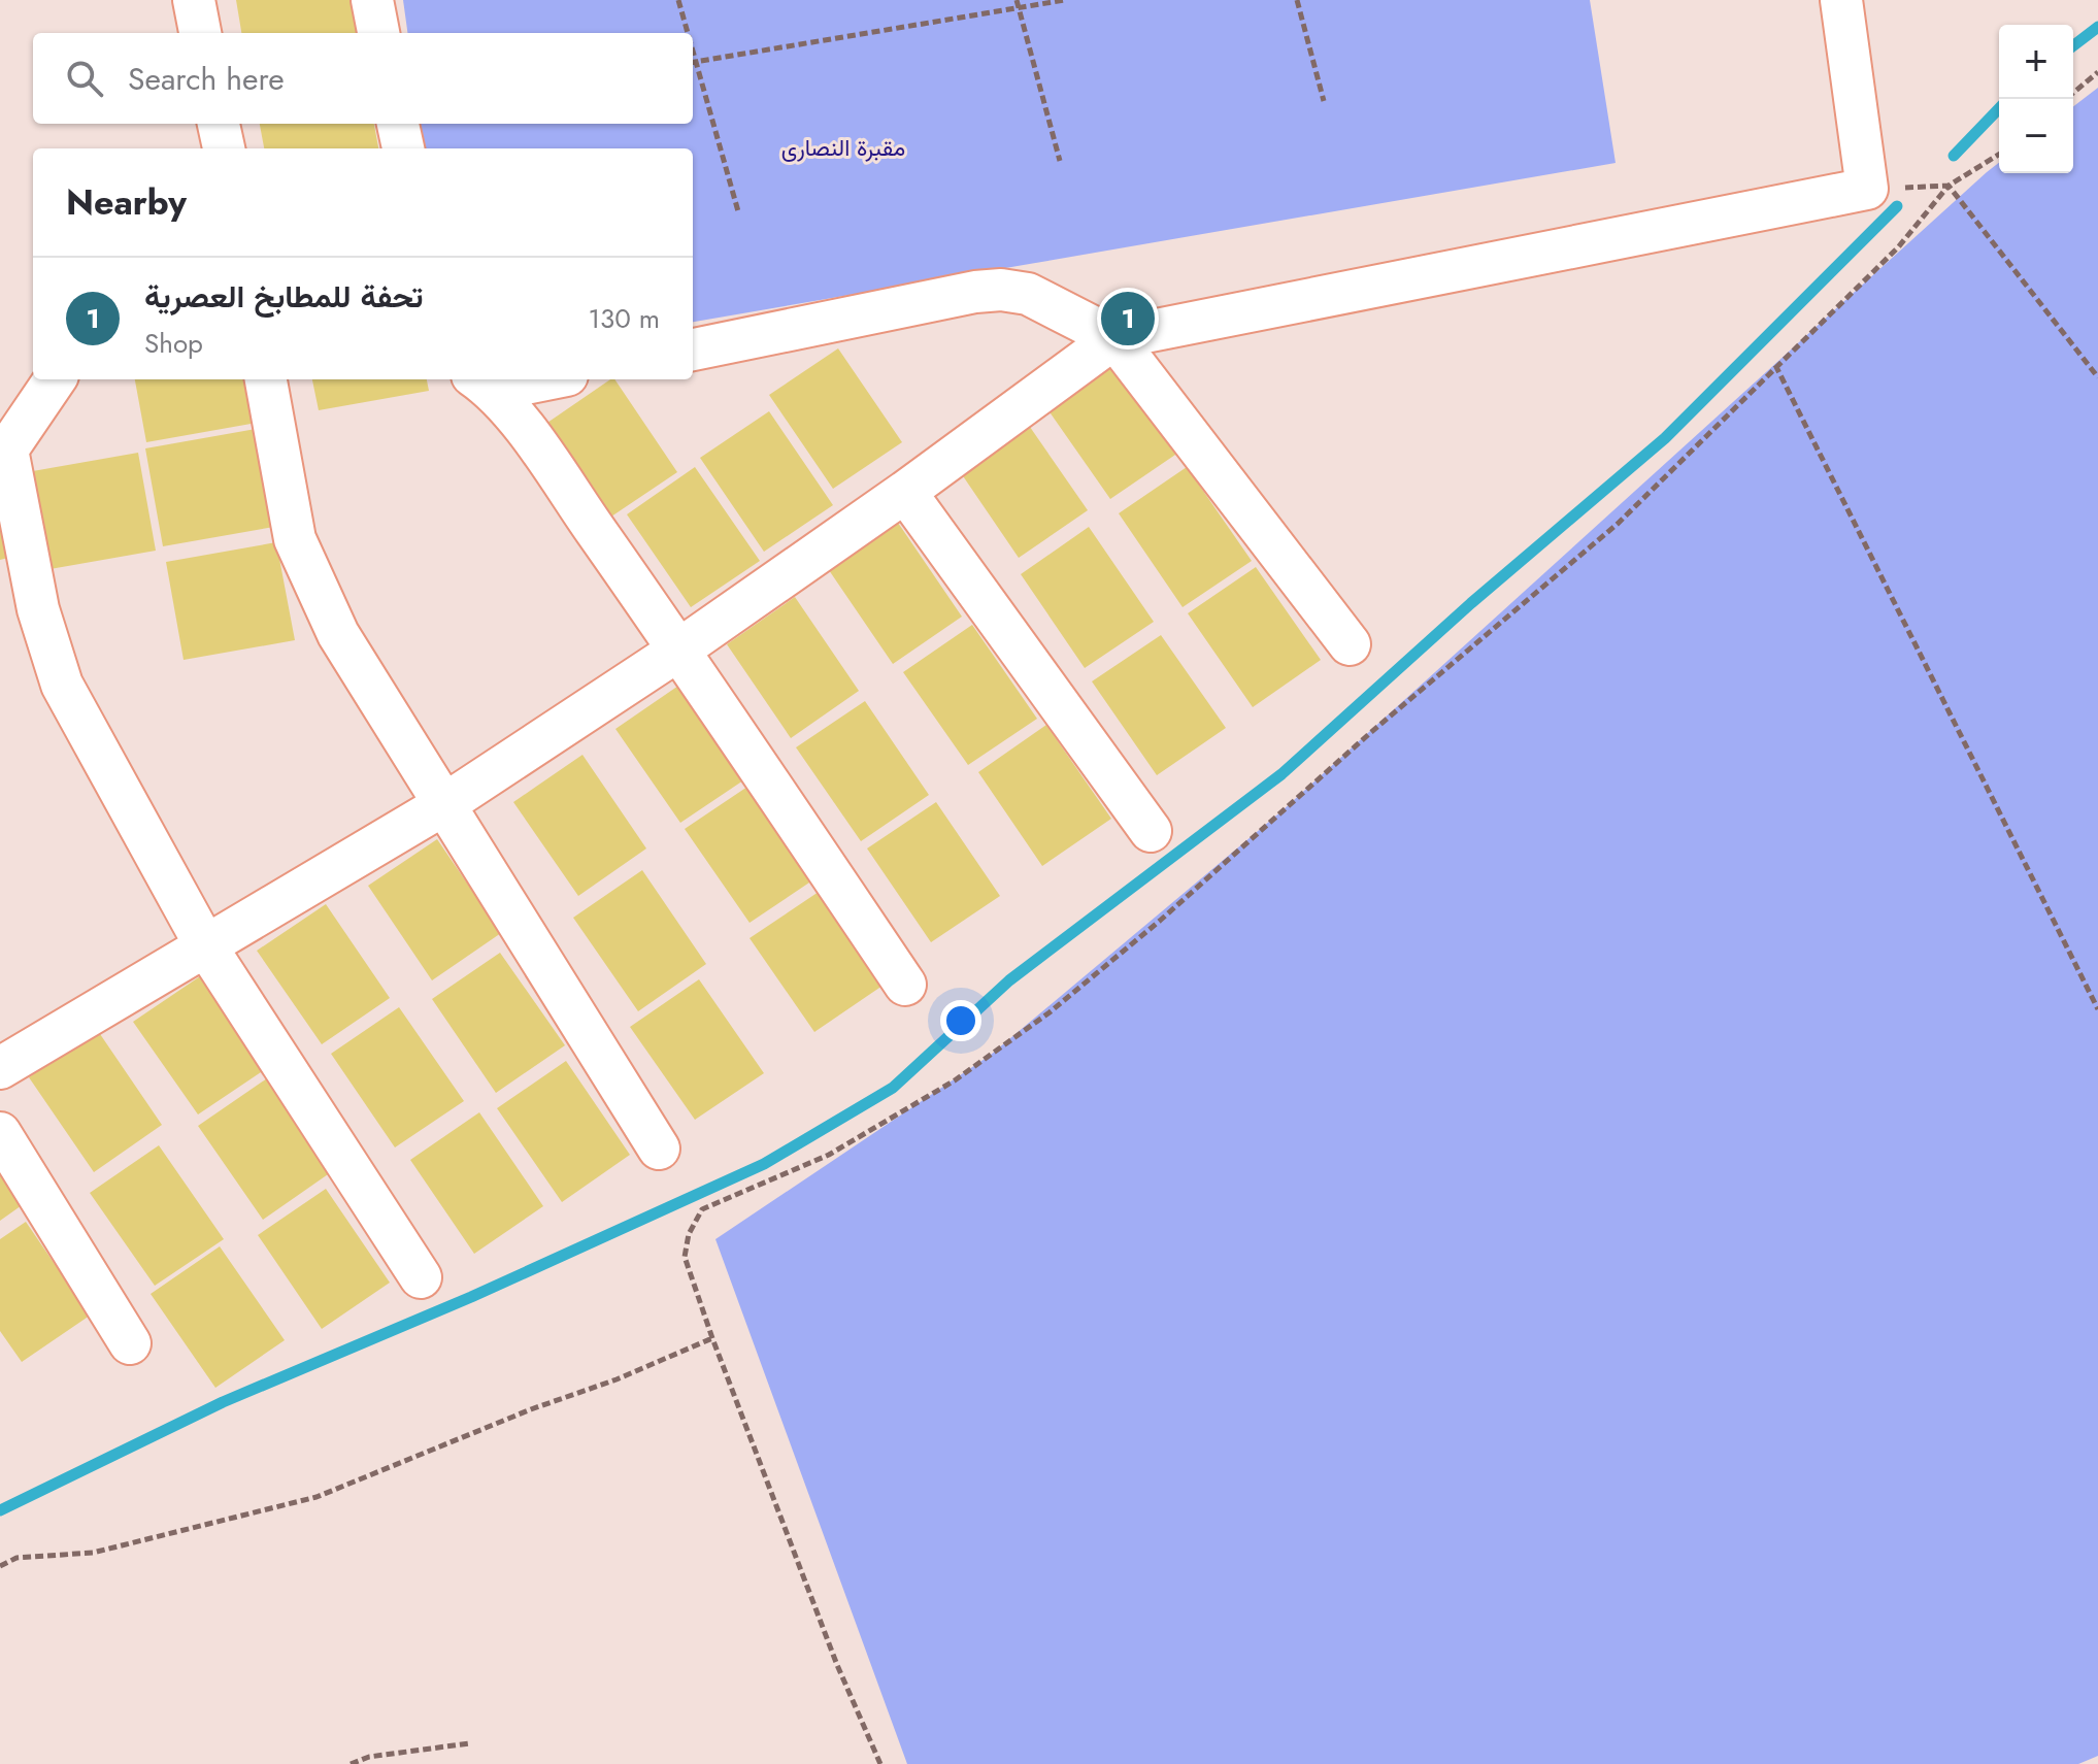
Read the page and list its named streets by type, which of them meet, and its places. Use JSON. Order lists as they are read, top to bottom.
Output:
{
  "parks": ["مقبرة النصارى"],
  "page": {
    "map_buttons": ["+", "−"],
    "search": "Search here",
    "heading": "Nearby",
    "list": [
      {
        "mark": "1",
        "name": "تحفة للمطابخ العصرية",
        "note": "Shop",
        "value": "130 m"
      }
    ],
    "pins": "1"
  }
}
